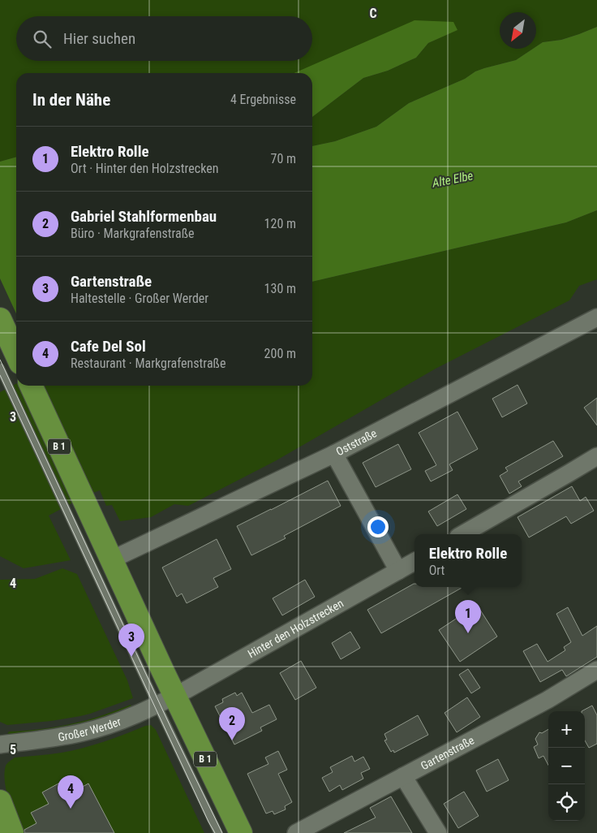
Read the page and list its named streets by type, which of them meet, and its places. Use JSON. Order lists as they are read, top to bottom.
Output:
{
  "streets": {
    "main road": ["B 1"],
    "street": [
      "Oststraße",
      "Hinter den Holzstrecken",
      "Großer Werder",
      "Gartenstraße"
    ]
  },
  "crossings": [
    ["Oststraße", "B 1"],
    ["B 1", "Hinter den Holzstrecken"],
    ["B 1", "Großer Werder"],
    ["Hinter den Holzstrecken", "Großer Werder"]
  ],
  "water": ["Alte Elbe"],
  "north": "bottom left",
  "page": {
    "search": "Hier suchen",
    "heading": ["In der Nähe", "4 Ergebnisse"],
    "list": [
      {
        "mark": "1",
        "name": "Elektro Rolle",
        "note": "Ort · Hinter den Holzstrecken",
        "value": "70 m"
      },
      {
        "mark": "2",
        "name": "Gabriel Stahlformenbau",
        "note": "Büro · Markgrafenstraße",
        "value": "120 m"
      },
      {
        "mark": "3",
        "name": "Gartenstraße",
        "note": "Haltestelle · Großer Werder",
        "value": "130 m"
      },
      {
        "mark": "4",
        "name": "Cafe Del Sol",
        "note": "Restaurant · Markgrafenstraße",
        "value": "200 m"
      }
    ],
    "popup": ["Elektro Rolle", "Ort"],
    "pins": [
      "1",
      "3",
      "2",
      "4"
    ],
    "map_buttons": ["+", "−"]
  },
  "grid": {
    "columns": ["C"],
    "rows": ["3", "4", "5"]
  }
}
